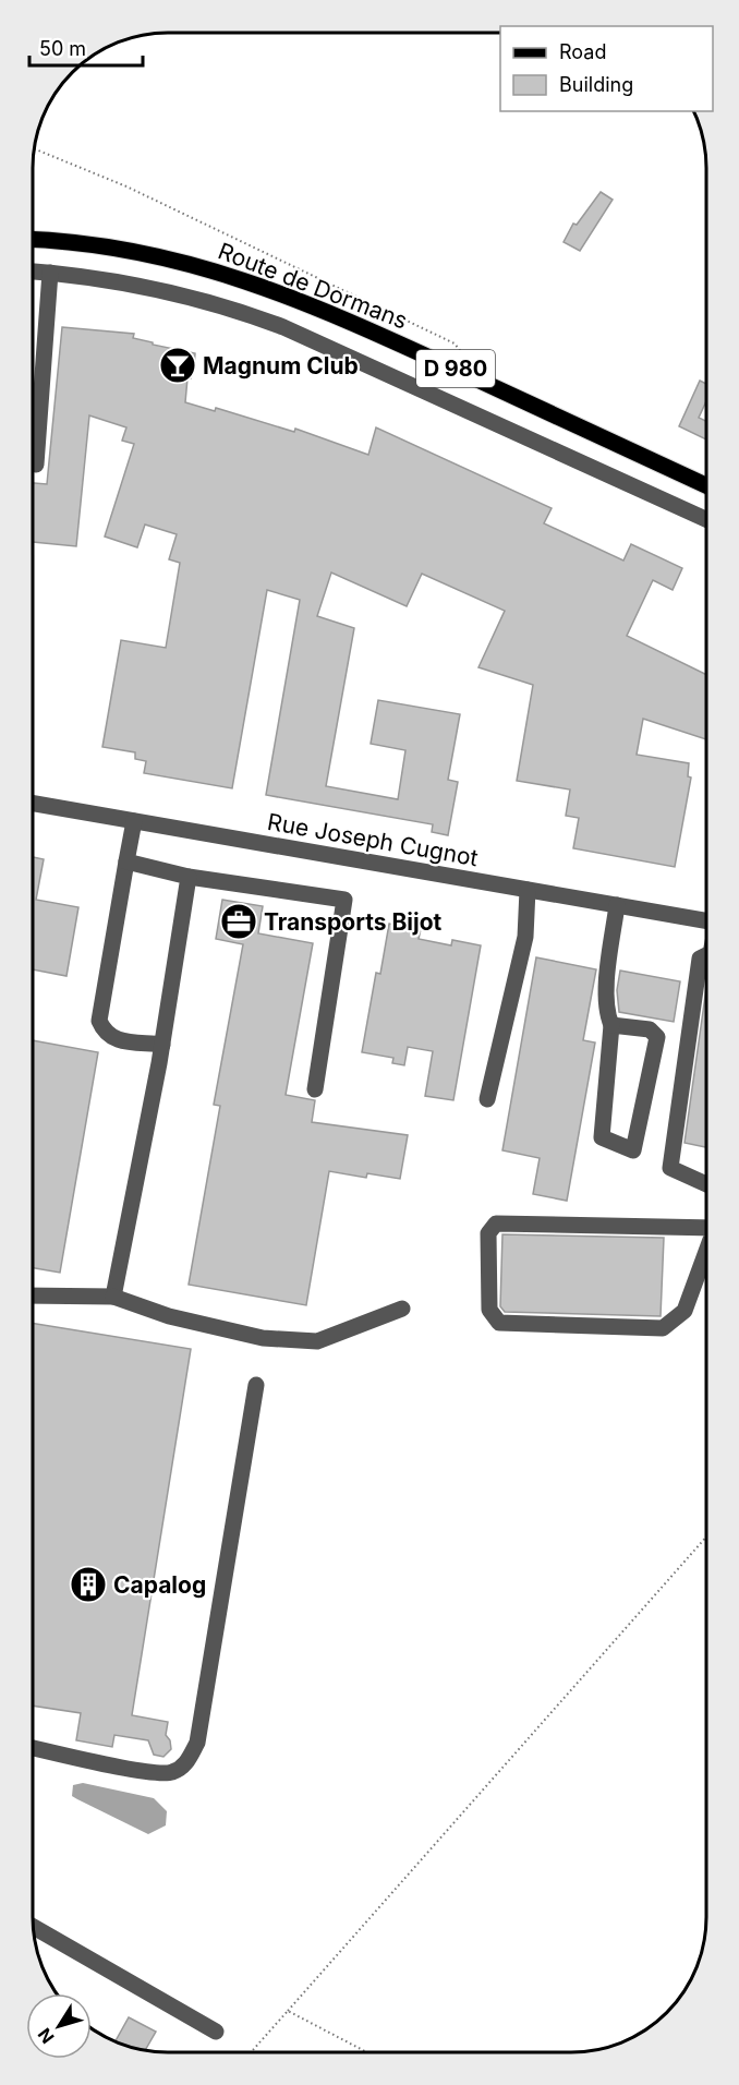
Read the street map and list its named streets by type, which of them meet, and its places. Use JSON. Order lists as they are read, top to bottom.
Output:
{
  "streets": {
    "main road": ["Route de Dormans", "D 980"],
    "street": ["Rue Joseph Cugnot"]
  },
  "places": {
    "bar": ["Magnum Club"],
    "office": ["Transports Bijot"],
    "building": ["Capalog"]
  },
  "legend": ["Road", "Building"],
  "scale_bar": "50 m",
  "north": "bottom left"
}
